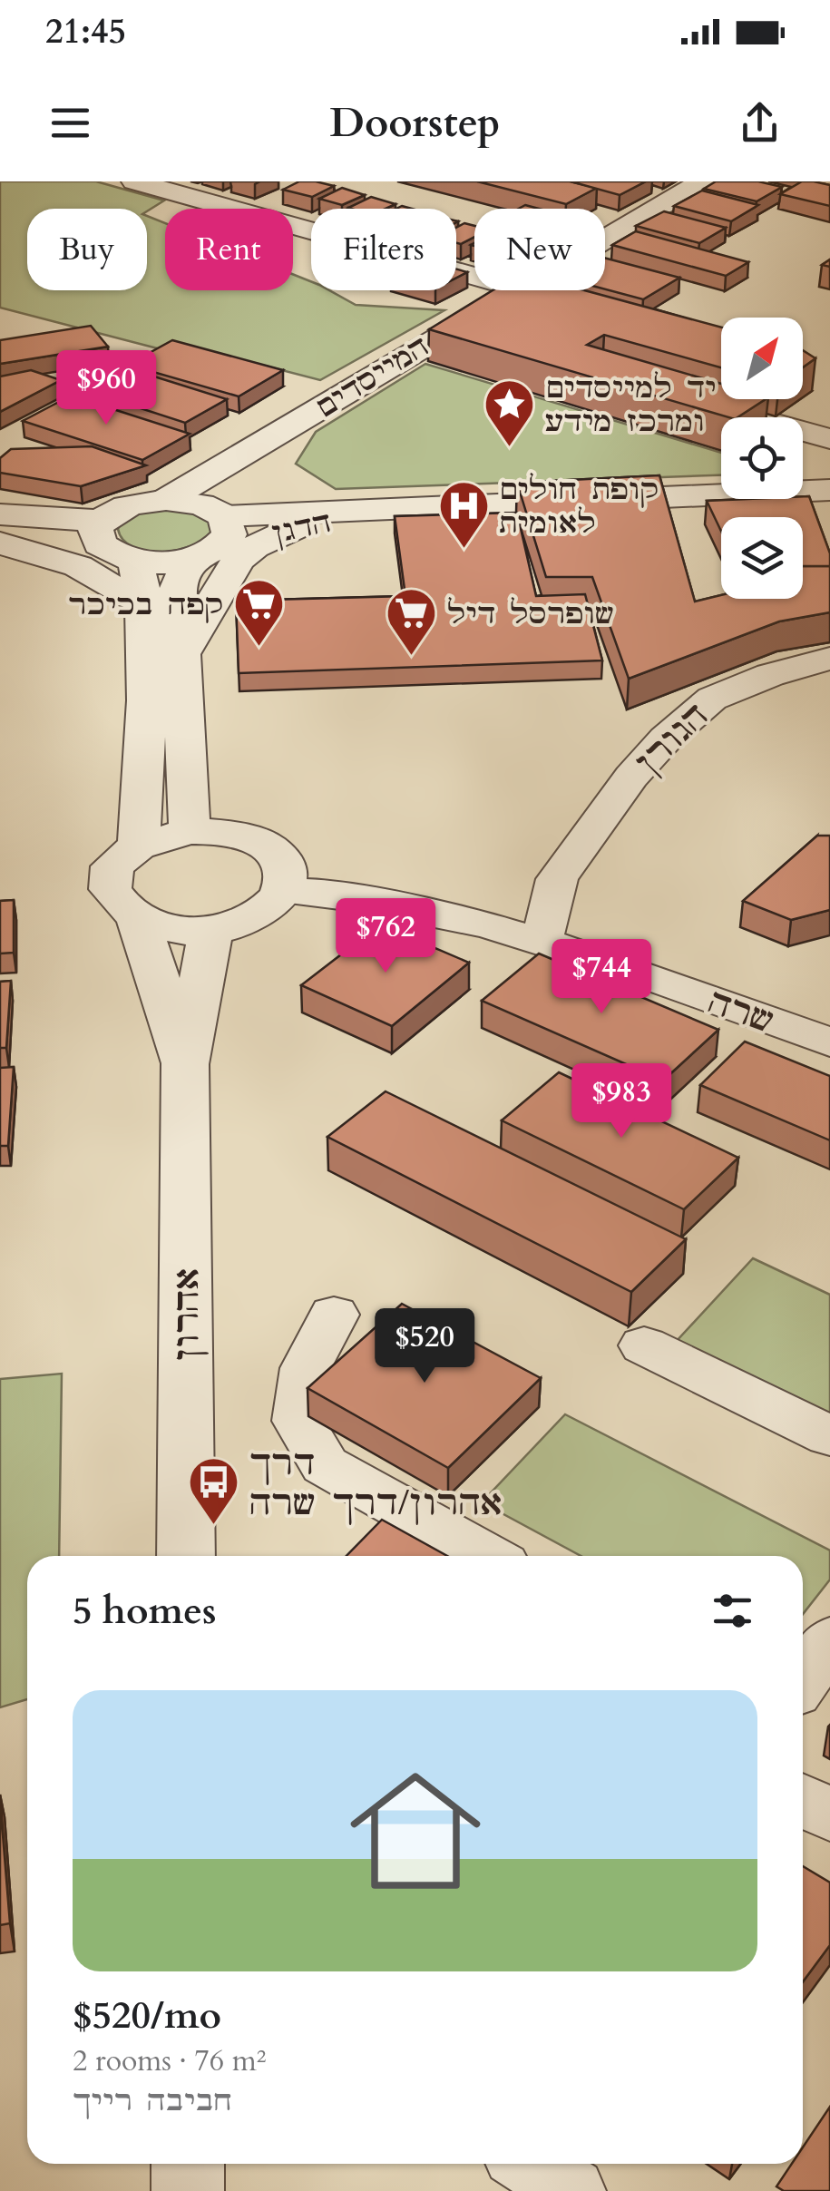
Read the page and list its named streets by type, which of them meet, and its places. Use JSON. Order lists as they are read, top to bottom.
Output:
{
  "streets": {
    "street": [
      "המייסדים",
      "הדגן",
      "הגורן",
      "שרה",
      "אהרון"
    ]
  },
  "crossings": [
    ["המייסדים", "הדגן"],
    ["הגורן", "שרה"],
    ["שרה", "אהרון"]
  ],
  "places": {
    "place": ["יד למייסדים ומרכז מידע"],
    "hospital": ["קופת חולים לאומית"],
    "supermarket": ["קפה בכיכר", "שופרסל דיל"],
    "bus stop": ["דרך אהרון/דרך שרה"]
  },
  "north": "top right",
  "page": {
    "status": "21:45",
    "header": "Doorstep",
    "chip": [
      "Buy",
      "Rent",
      "Filters",
      "New"
    ],
    "price": [
      "$960",
      "$762",
      "$744",
      "$983",
      "$520"
    ],
    "heading": "5 homes",
    "list": [
      {
        "name": "$520/mo",
        "note": "2 rooms · 76 m² · חביבה רייך"
      }
    ]
  }
}
